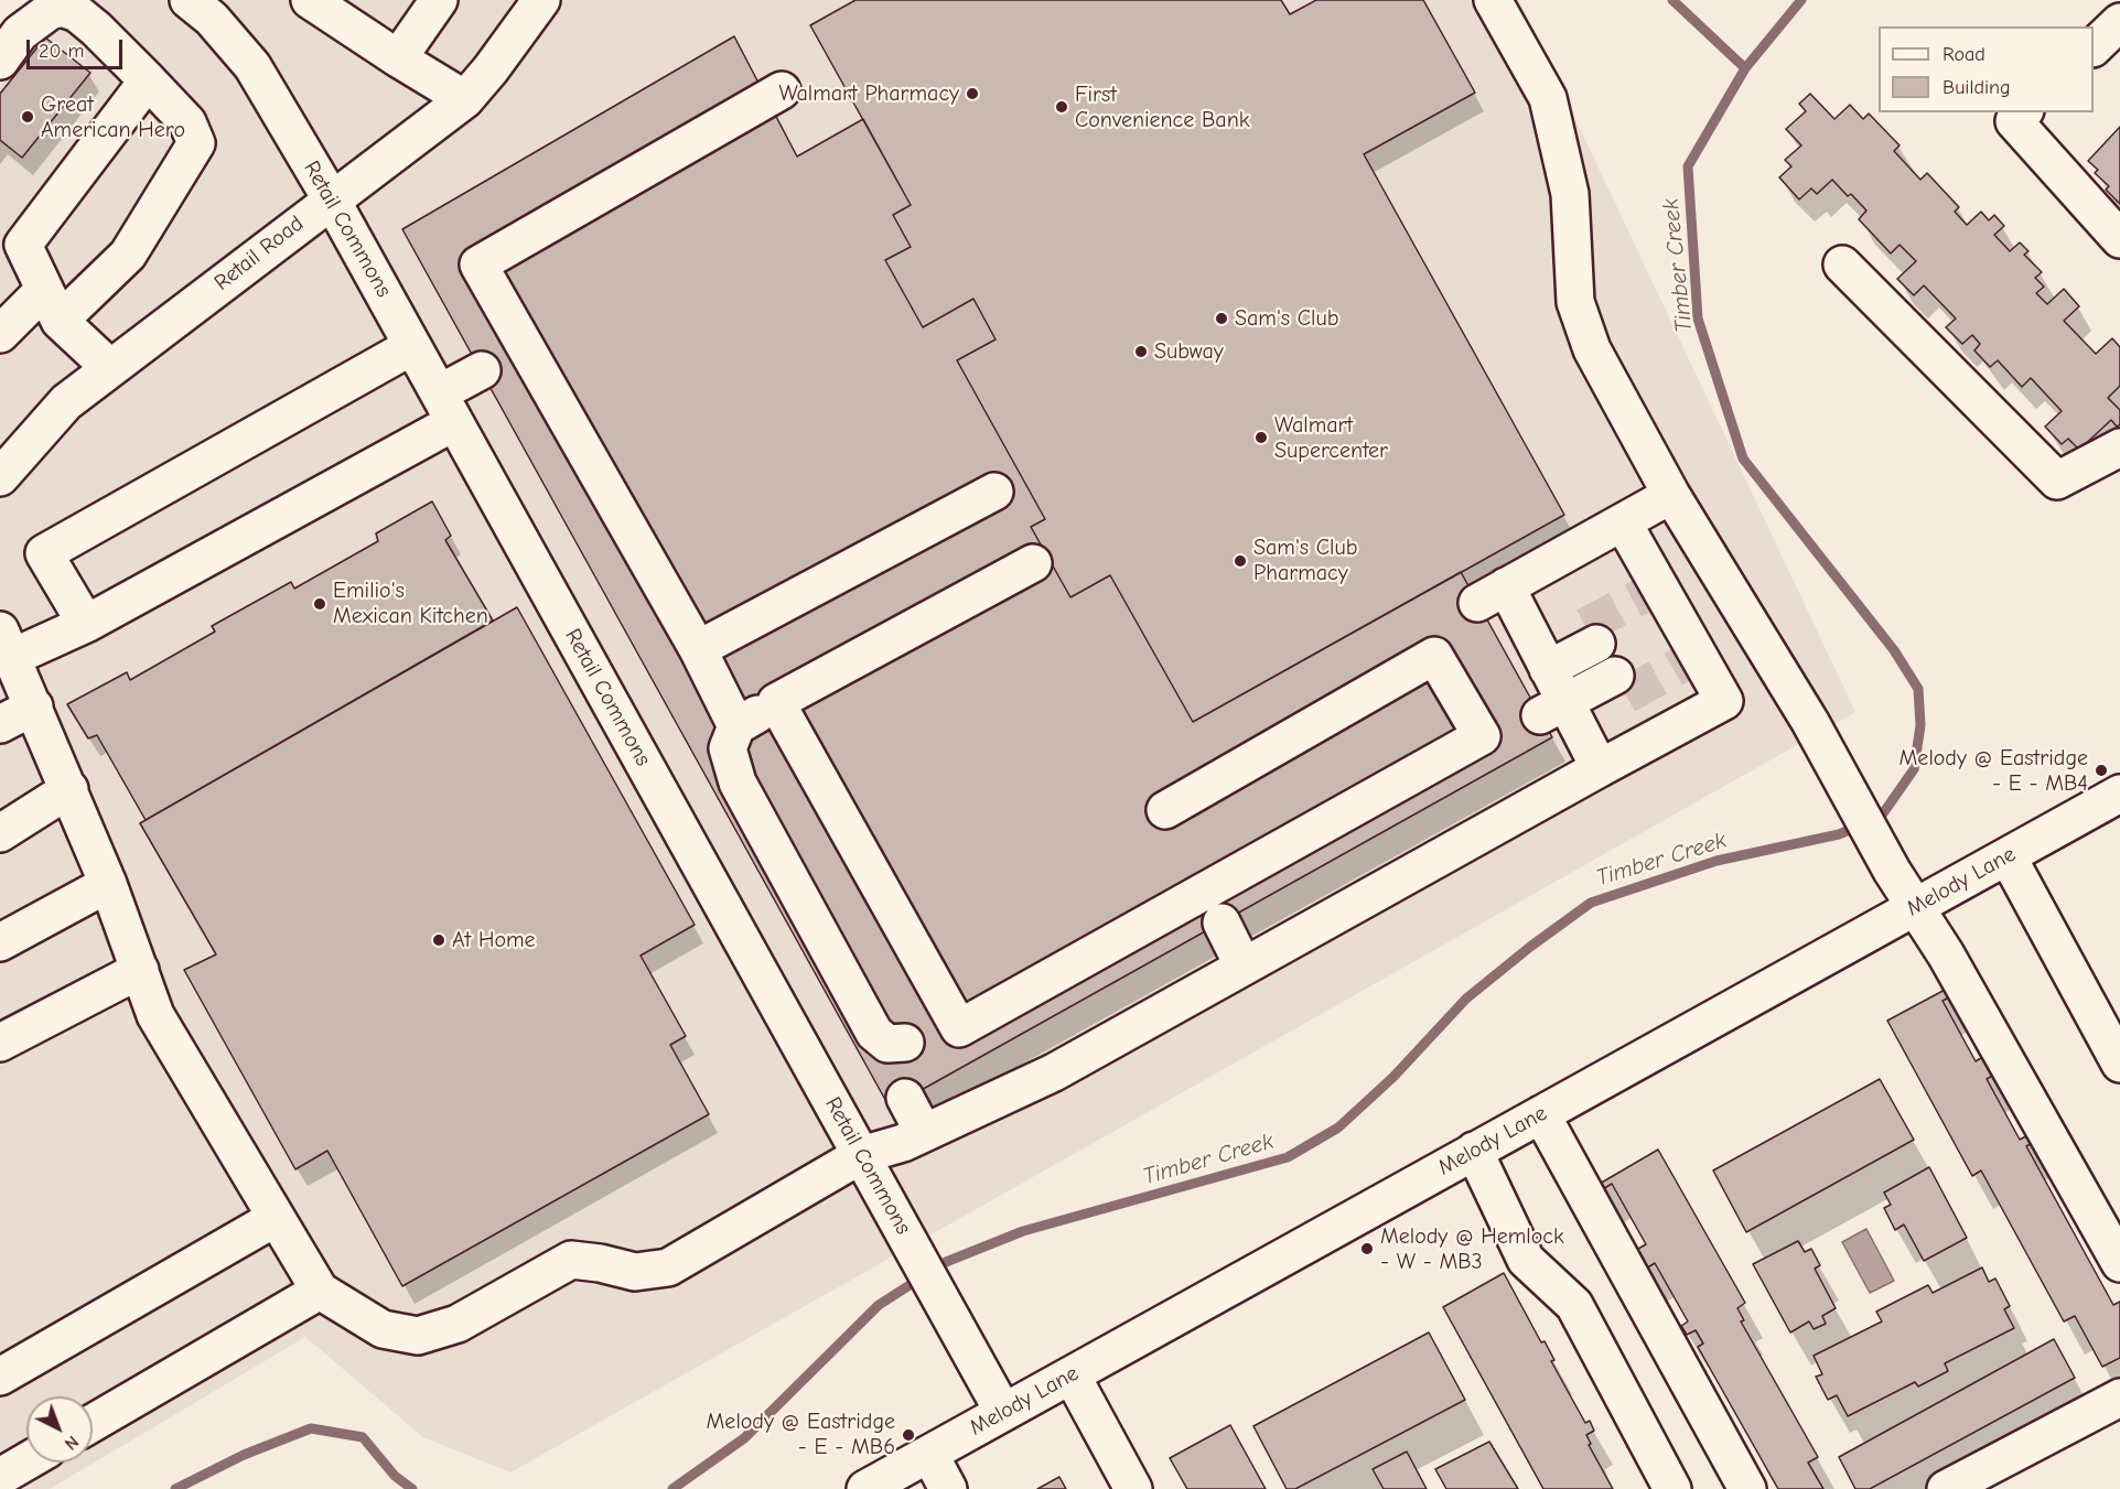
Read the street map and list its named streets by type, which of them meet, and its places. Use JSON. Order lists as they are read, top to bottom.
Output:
{
  "streets": {
    "street": ["Retail Commons", "Retail Road", "Melody Lane"]
  },
  "crossings": [
    ["Retail Commons", "Retail Road"],
    ["Retail Commons", "Melody Lane"]
  ],
  "water": ["Timber Creek"],
  "places": [
    "Walmart Pharmacy",
    "First Convenience Bank",
    "Great American Hero",
    "Sam's Club",
    "Subway",
    "Walmart Supercenter",
    "Sam's Club Pharmacy",
    "Emilio's Mexican Kitchen",
    "Melody @ Eastridge - E - MB4",
    "At Home",
    "Melody @ Hemlock - W - MB3",
    "Melody @ Eastridge - E - MB6"
  ],
  "legend": ["Road", "Building"],
  "scale_bar": "20 m",
  "north": "bottom right"
}
